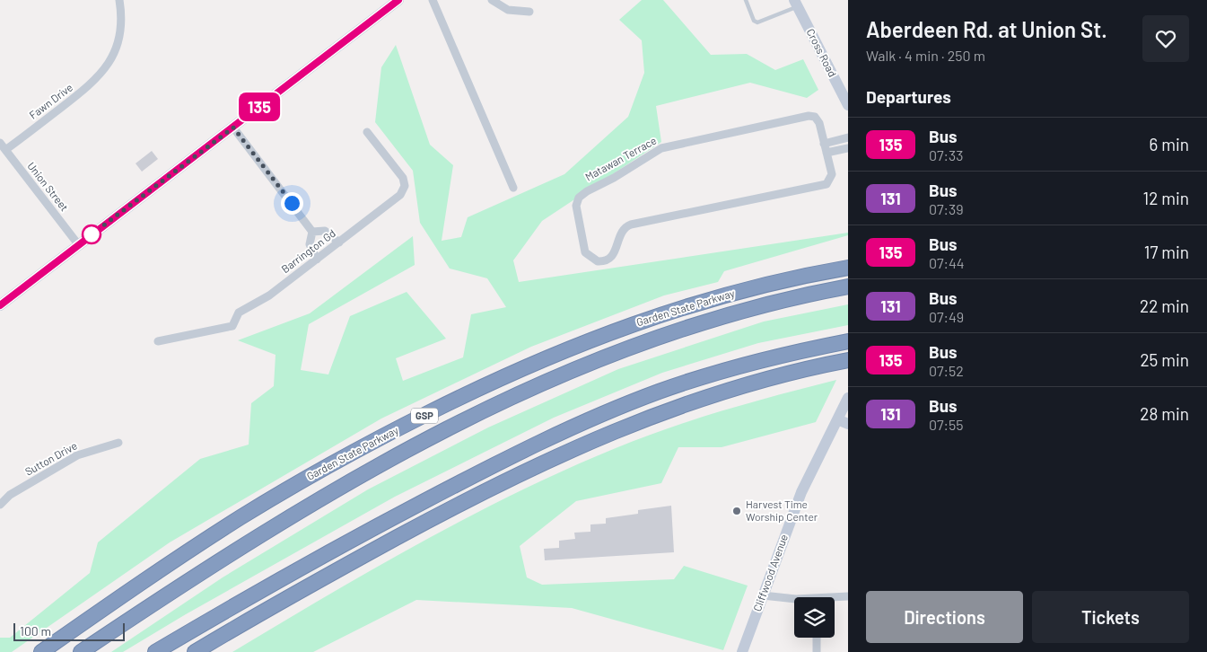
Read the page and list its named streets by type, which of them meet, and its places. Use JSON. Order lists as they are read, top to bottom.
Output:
{
  "streets": {
    "highway": ["Garden State Parkway", "GSP"],
    "street": [
      "Cross Road",
      "Fawn Drive",
      "Matawan Terrace",
      "Union Street",
      "Barrington Gd",
      "Sutton Drive",
      "Cliffwood Avenue"
    ]
  },
  "crossings": [
    ["Fawn Drive", "Union Street"]
  ],
  "places": ["Harvest Time Worship Center"],
  "lines": ["bus line 135"],
  "scale_bar": "100 m",
  "page": {
    "on_map": "135",
    "heading": [
      ["Aberdeen Rd. at Union St.", "Walk · 4 min · 250 m"],
      "Departures"
    ],
    "list": [
      {
        "mark": "135",
        "name": "Bus",
        "note": "07:33",
        "value": "6 min"
      },
      {
        "mark": "131",
        "name": "Bus",
        "note": "07:39",
        "value": "12 min"
      },
      {
        "mark": "135",
        "name": "Bus",
        "note": "07:44",
        "value": "17 min"
      },
      {
        "mark": "131",
        "name": "Bus",
        "note": "07:49",
        "value": "22 min"
      },
      {
        "mark": "135",
        "name": "Bus",
        "note": "07:52",
        "value": "25 min"
      },
      {
        "mark": "131",
        "name": "Bus",
        "note": "07:55",
        "value": "28 min"
      }
    ],
    "buttons": ["Directions", "Tickets"],
    "scale": "100 m"
  }
}
